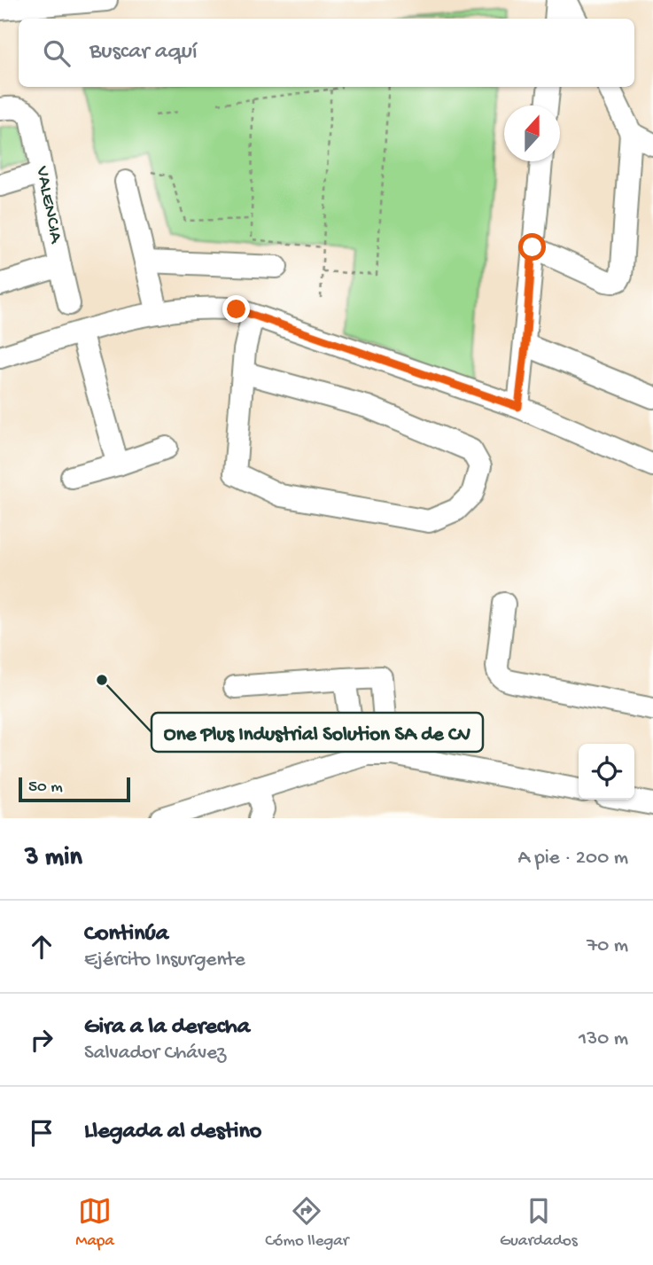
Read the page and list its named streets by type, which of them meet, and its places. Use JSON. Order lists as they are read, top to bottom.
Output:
{
  "streets": {
    "street": ["VALENCIA"]
  },
  "places": ["One Plus Industrial Solution SA de CV"],
  "scale_bar": "50 m",
  "north": "top",
  "page": {
    "search": "Buscar aquí",
    "scale": "50 m",
    "heading": ["3 min", "A pie · 200 m"],
    "list": [
      ["Continúa", "Ejército Insurgente", "70 m"],
      ["Gira a la derecha", "Salvador Chávez", "130 m"],
      "Llegada al destino"
    ],
    "nav": ["Mapa", "Cómo llegar", "Guardados"]
  }
}
